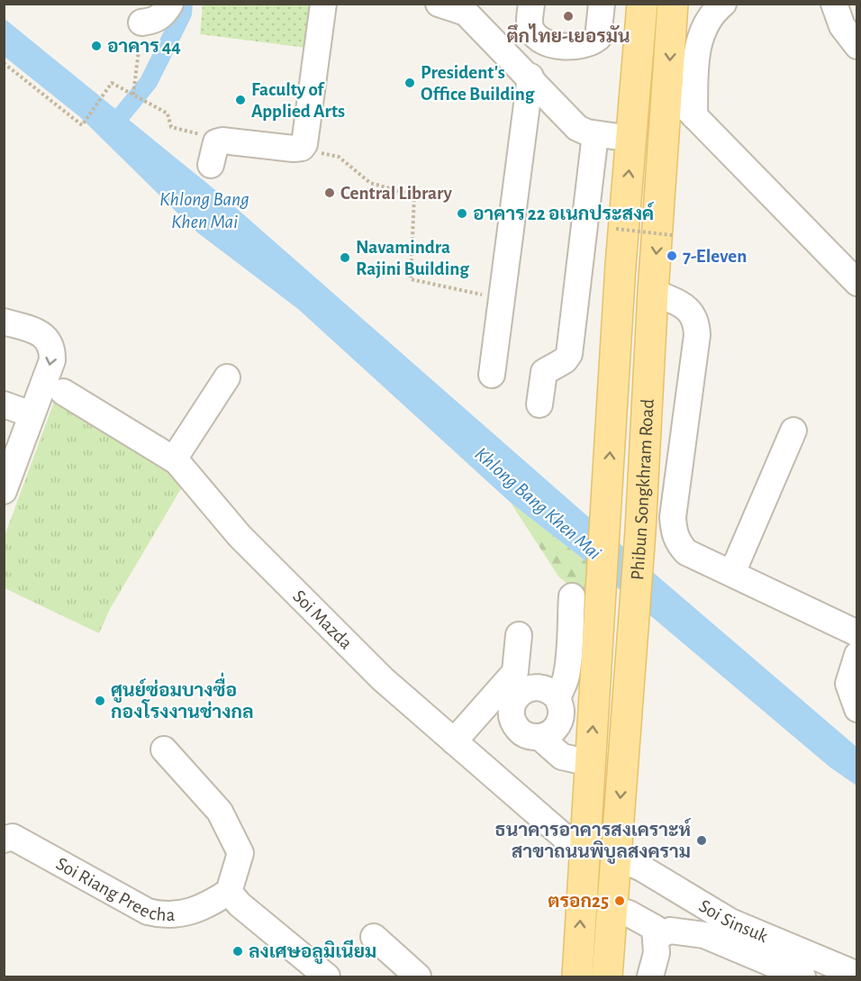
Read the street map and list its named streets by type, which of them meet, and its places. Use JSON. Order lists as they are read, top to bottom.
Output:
{
  "streets": {
    "main road": ["Phibun Songkhram Road"],
    "street": ["Soi Mazda", "Soi Riang Preecha", "Soi Sinsuk"]
  },
  "crossings": [
    ["Phibun Songkhram Road", "Soi Mazda"],
    ["Phibun Songkhram Road", "Soi Sinsuk"]
  ],
  "water": ["Khlong Bang Khen Mai"],
  "places": [
    "ตึกไทย-เยอรมัน",
    "อาคาร 44",
    "President's Office Building",
    "Faculty of Applied Arts",
    "Central Library",
    "อาคาร 22 อเนกประสงค์",
    "7-Eleven",
    "Navamindra Rajini Building",
    "ศูนย์ซ่อมบางซื่อ กองโรงงานช่างกล",
    "ธนาคารอาคารสงเคราะห์ สาขาถนนพิบูลสงคราม",
    "ตรอก25",
    "ลงเศษอลูมิเนียม"
  ]
}
